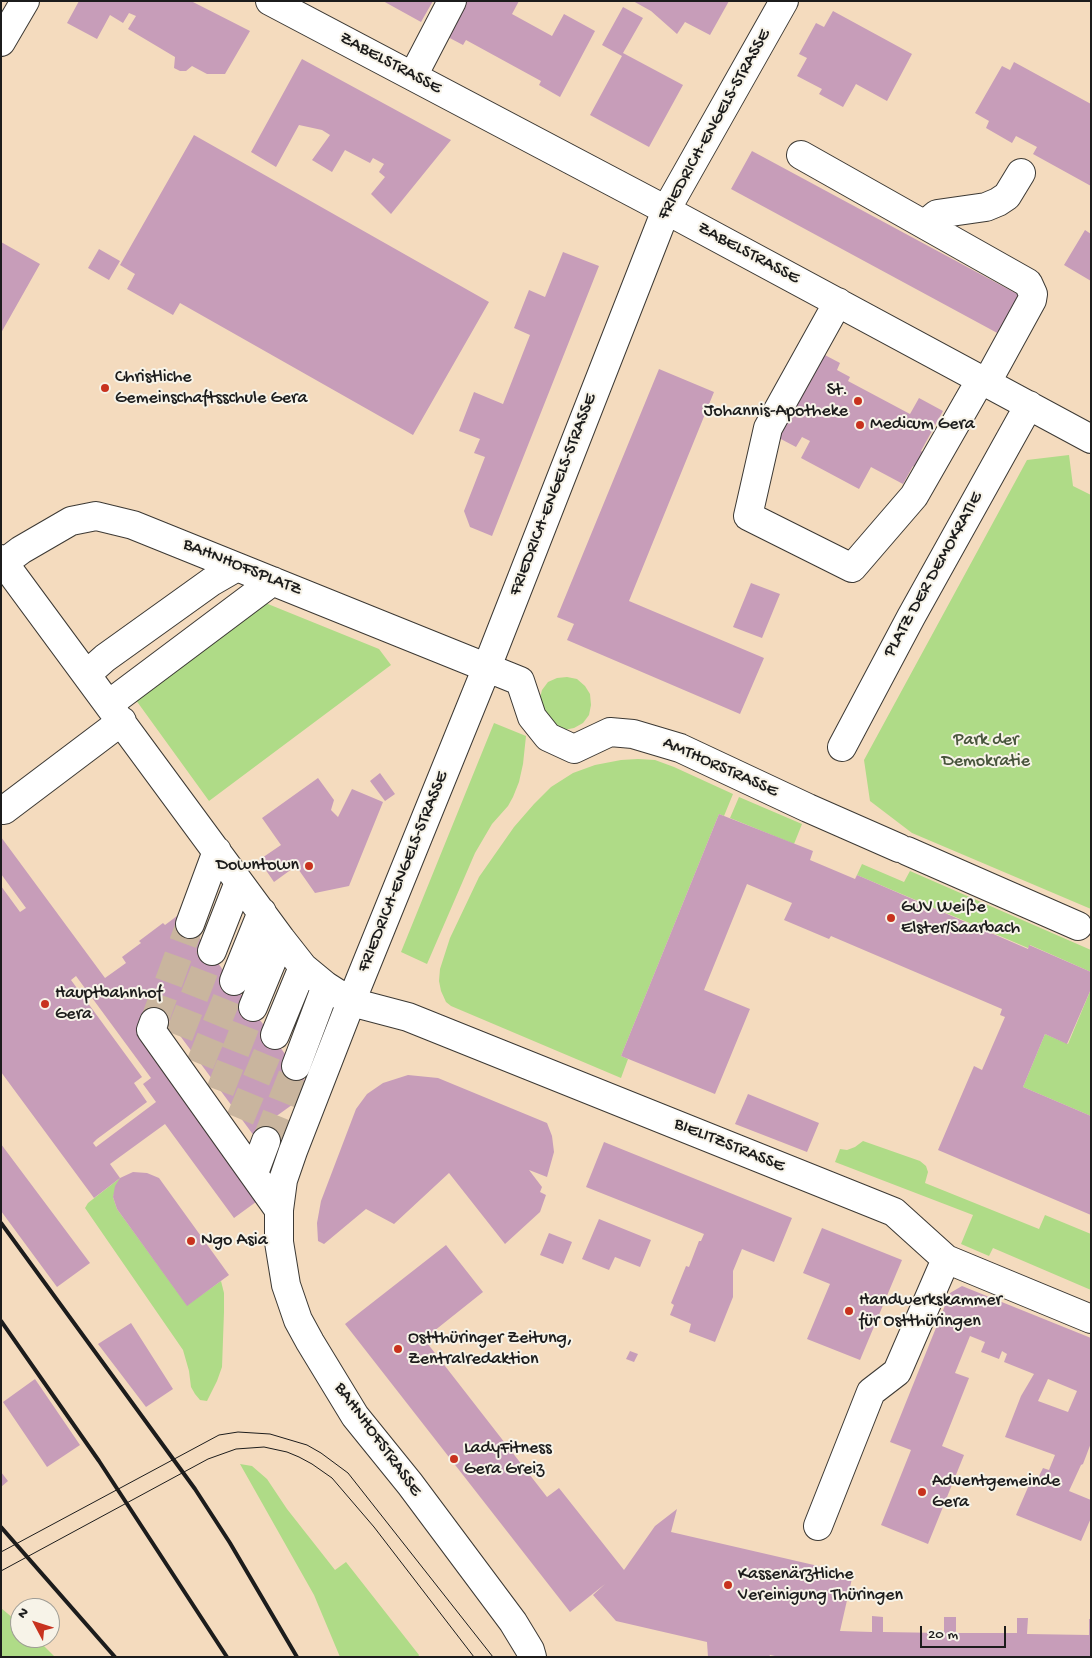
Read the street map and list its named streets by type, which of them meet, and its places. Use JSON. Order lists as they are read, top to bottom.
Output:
{
  "streets": {
    "street": [
      "ZABELSTRASSE",
      "FRIEDRICH-ENGELS-STRASSE",
      "BAHNHOFSPLATZ",
      "PLATZ DER DEMOKRATIE",
      "AMTHORSTRASSE",
      "BIELITZSTRASSE",
      "BAHNHOFSTRASSE"
    ]
  },
  "crossings": [
    ["ZABELSTRASSE", "FRIEDRICH-ENGELS-STRASSE"],
    ["ZABELSTRASSE", "PLATZ DER DEMOKRATIE"],
    ["FRIEDRICH-ENGELS-STRASSE", "BAHNHOFSPLATZ"],
    ["FRIEDRICH-ENGELS-STRASSE", "AMTHORSTRASSE"],
    ["FRIEDRICH-ENGELS-STRASSE", "BIELITZSTRASSE"],
    ["FRIEDRICH-ENGELS-STRASSE", "BAHNHOFSTRASSE"],
    ["BAHNHOFSPLATZ", "AMTHORSTRASSE"],
    ["BAHNHOFSPLATZ", "BIELITZSTRASSE"],
    ["BIELITZSTRASSE", "BAHNHOFSTRASSE"]
  ],
  "parks": ["Park der Demokratie"],
  "places": [
    "Christliche Gemeinschaftsschule Gera",
    "St. Johannis-Apotheke",
    "Medicum Gera",
    "Downtown",
    "GUV Weiße Elster/Saarbach",
    "Hauptbahnhof Gera",
    "Ngo Asia",
    "Handwerkskammer für Ostthüringen",
    "Ostthüringer Zeitung, Zentralredaktion",
    "LadyFitness Gera Greiz",
    "Adventgemeinde Gera",
    "Kassenärztliche Vereinigung Thüringen"
  ],
  "scale_bar": "20 m",
  "north": "top left"
}
